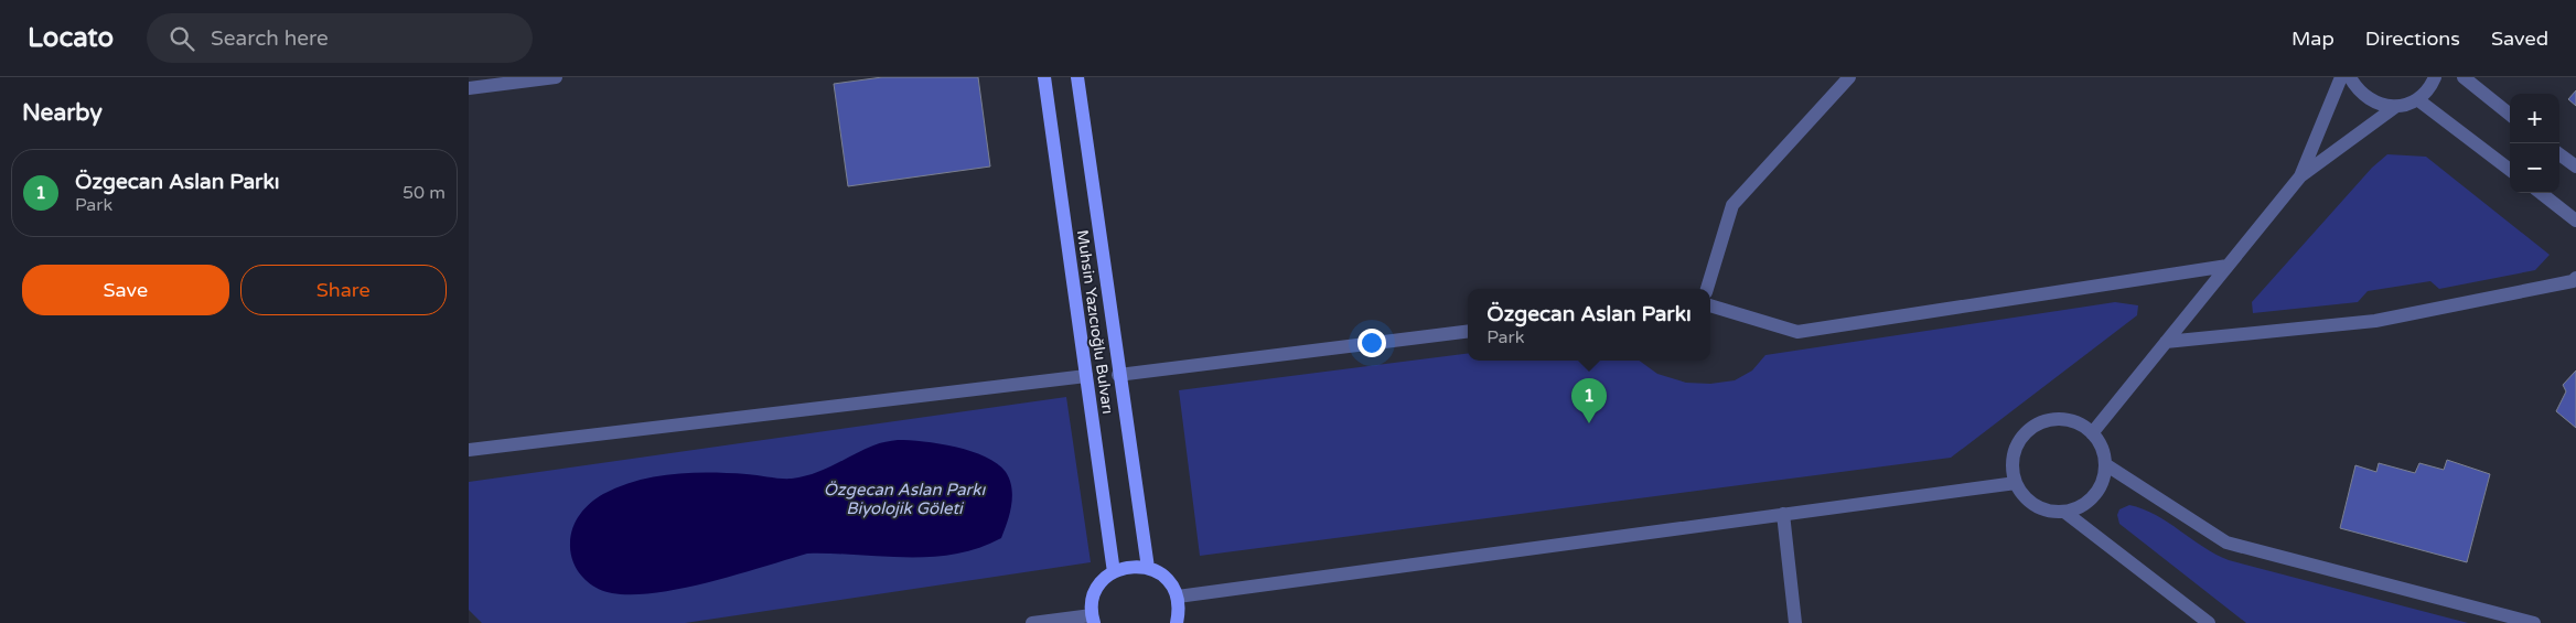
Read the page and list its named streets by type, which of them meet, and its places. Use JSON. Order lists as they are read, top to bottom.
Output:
{
  "streets": {
    "main road": ["Muhsin Yazıcıoğlu Bulvarı"]
  },
  "water": ["Özgecan Aslan Parkı Biyolojik Göleti"],
  "page": {
    "header": "Locato",
    "search": "Search here",
    "nav": ["Map", "Directions", "Saved"],
    "heading": "Nearby",
    "map_buttons": ["+", "−"],
    "list": [
      {
        "mark": "1",
        "name": "Özgecan Aslan Parkı",
        "note": "Park",
        "value": "50 m"
      }
    ],
    "buttons": ["Save", "Share"],
    "popup": ["Özgecan Aslan Parkı", "Park"],
    "pins": "1"
  }
}
